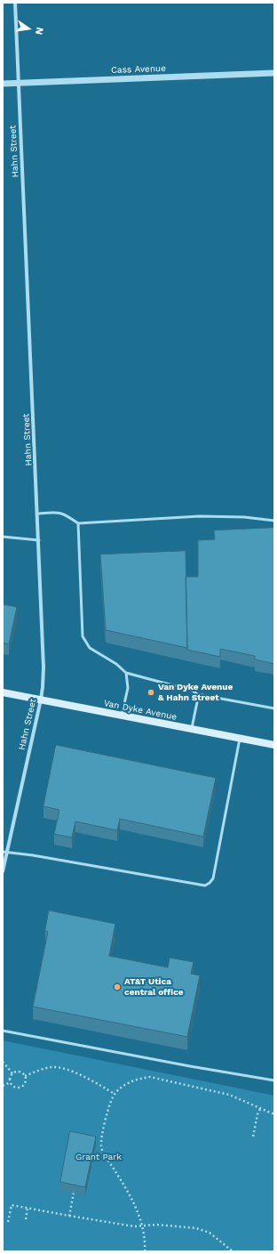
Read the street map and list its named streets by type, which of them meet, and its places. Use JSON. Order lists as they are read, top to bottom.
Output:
{
  "streets": {
    "main road": ["Van Dyke Avenue"],
    "street": ["Cass Avenue", "Hahn Street"]
  },
  "crossings": [
    ["Cass Avenue", "Hahn Street"],
    ["Hahn Street", "Van Dyke Avenue"]
  ],
  "parks": ["Grant Park"],
  "places": ["Van Dyke Avenue & Hahn Street", "AT&T Utica central office"],
  "north": "right"
}
